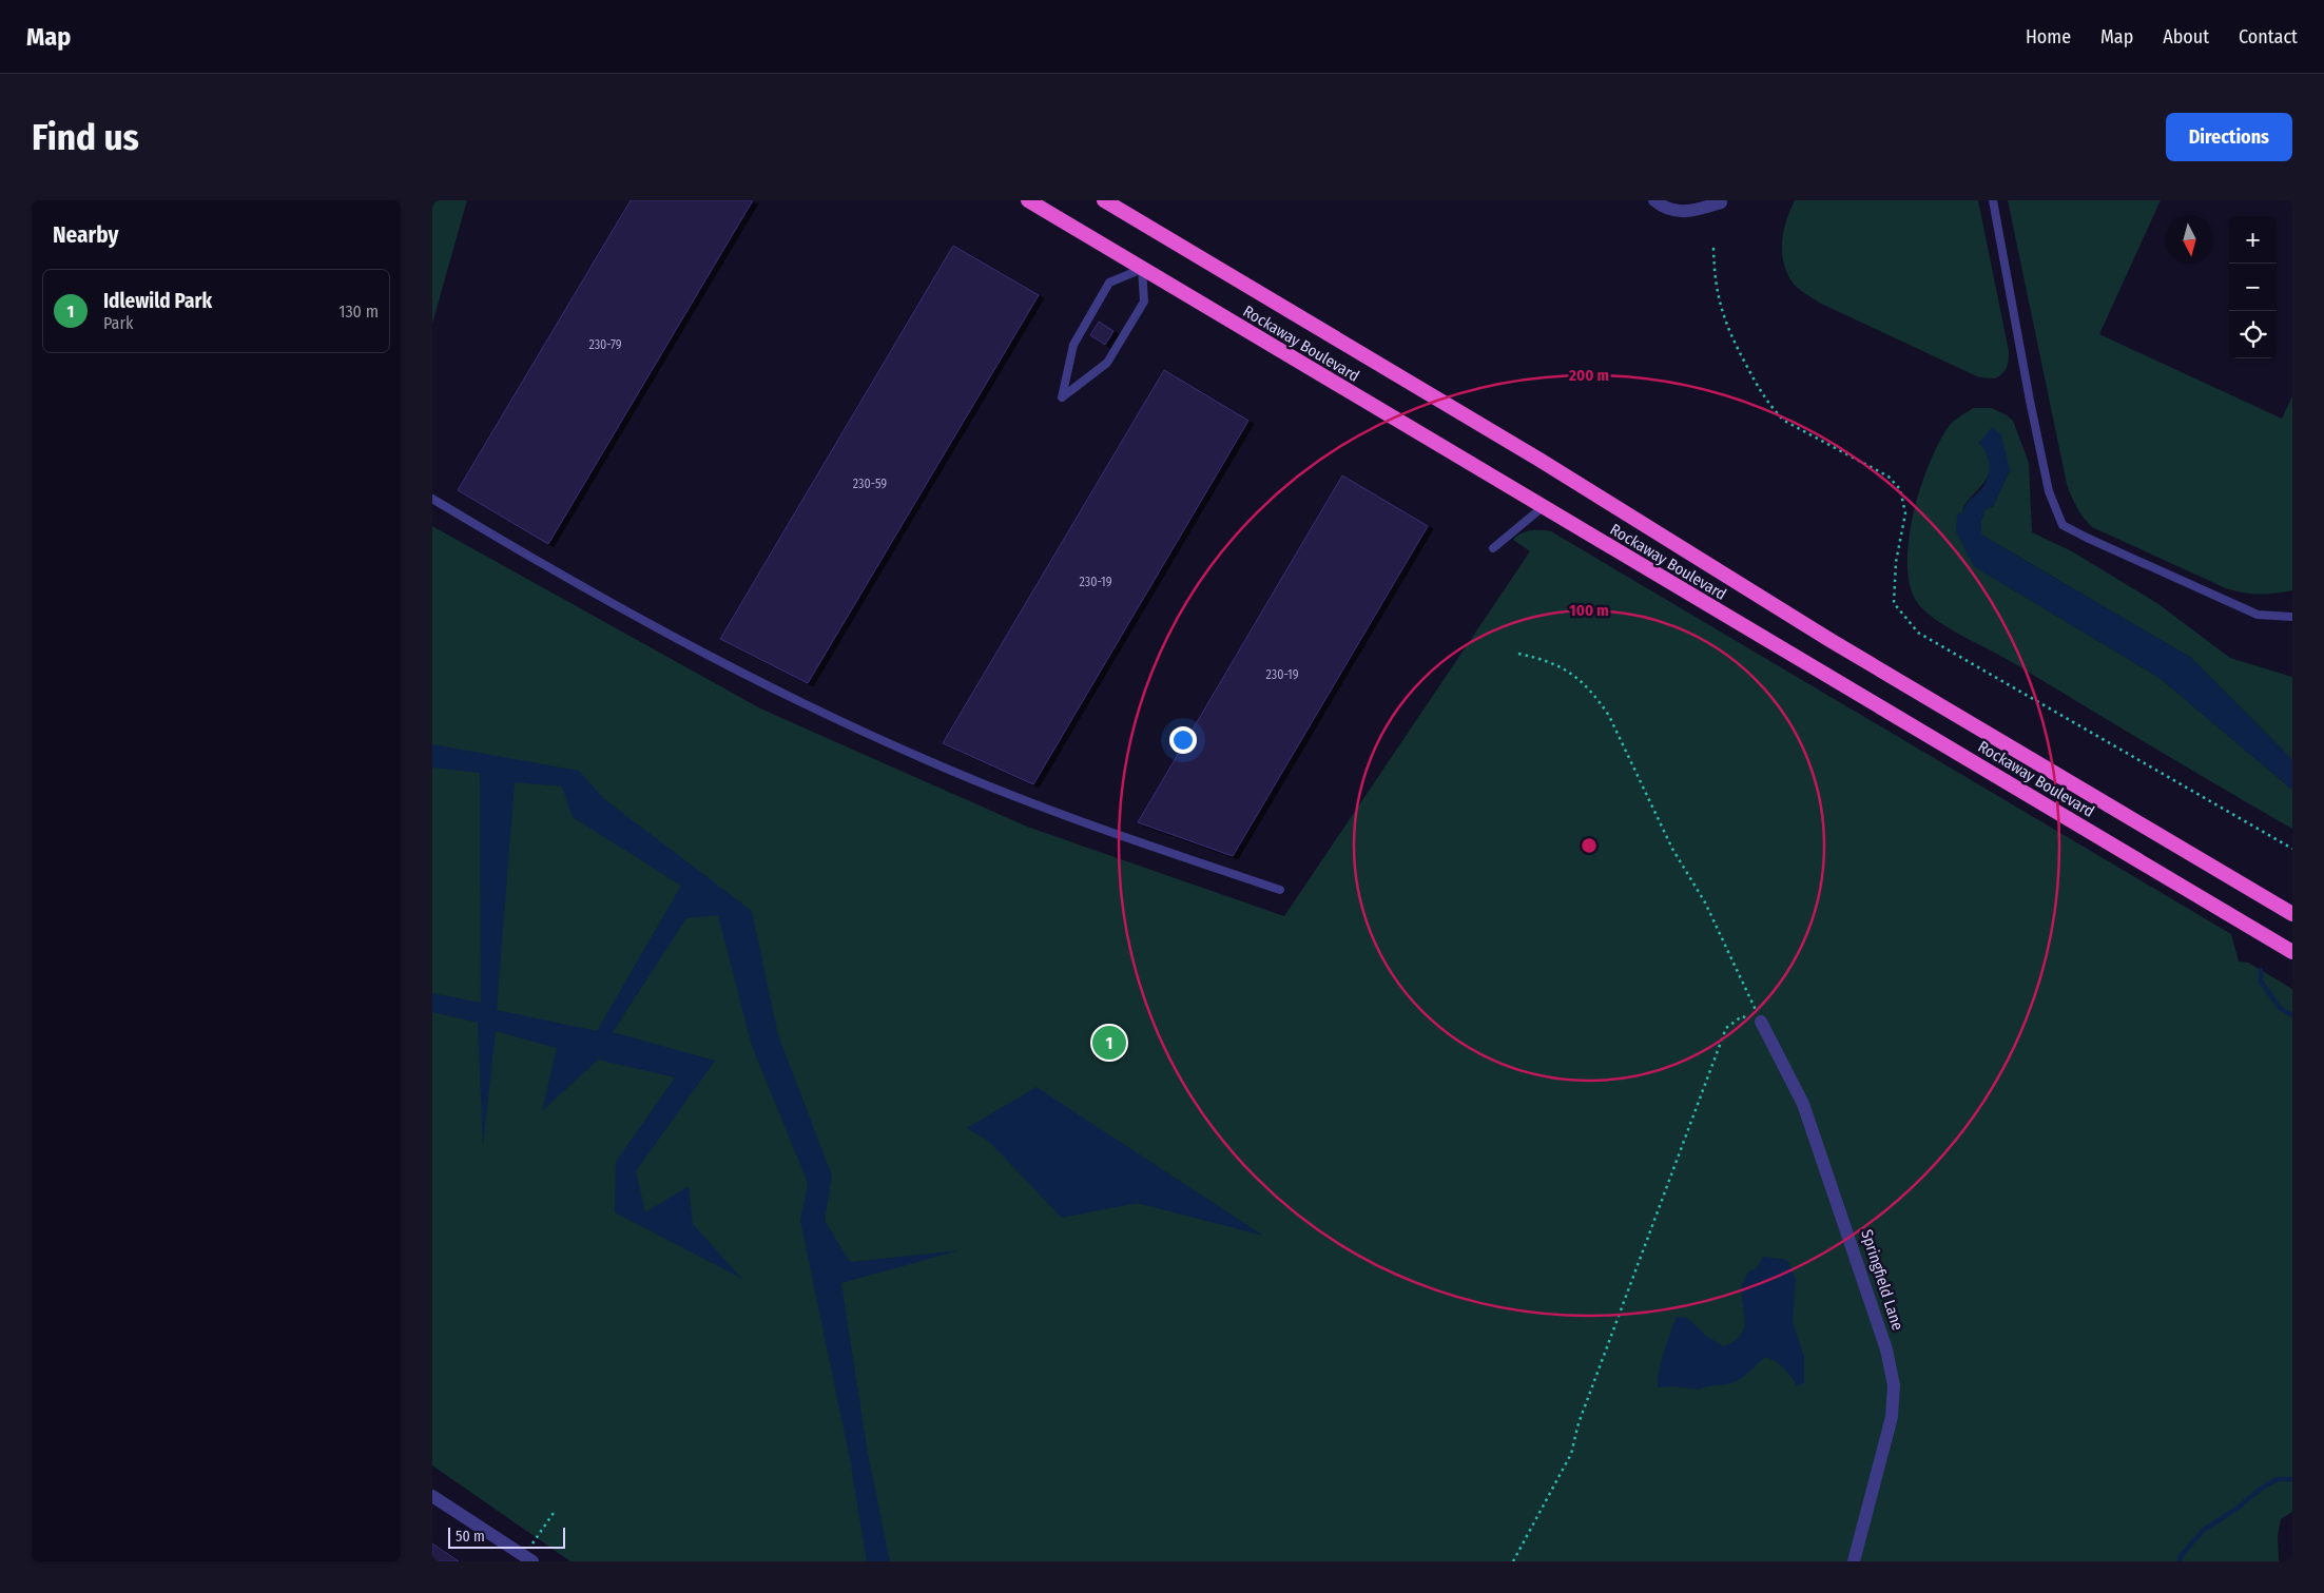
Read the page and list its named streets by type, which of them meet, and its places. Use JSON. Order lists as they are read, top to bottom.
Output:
{
  "streets": {
    "highway": ["Rockaway Boulevard"],
    "street": ["Springfield Lane"]
  },
  "house_numbers": [
    "230-79",
    "230-59",
    "230-19",
    "230-19"
  ],
  "scale_bar": "50 m",
  "north": "bottom",
  "page": {
    "header": "Map",
    "nav": [
      "Home",
      "Map",
      "About",
      "Contact"
    ],
    "buttons": "Directions",
    "title": "Find us",
    "heading": "Nearby",
    "map_buttons": ["+", "−"],
    "list": [
      {
        "mark": "1",
        "name": "Idlewild Park",
        "note": "Park",
        "value": "130 m"
      }
    ],
    "pins": "1",
    "scale": "50 m"
  },
  "rings": ["200 m", "100 m"]
}
